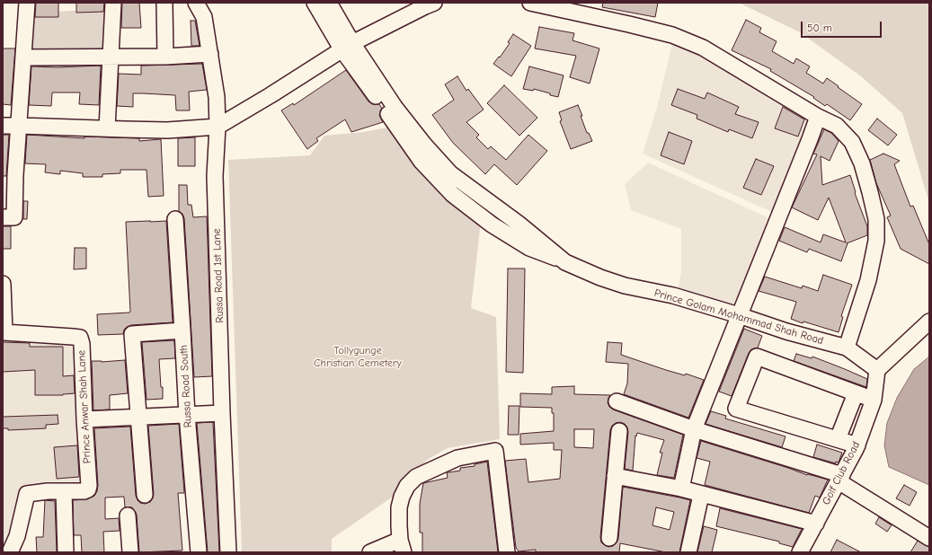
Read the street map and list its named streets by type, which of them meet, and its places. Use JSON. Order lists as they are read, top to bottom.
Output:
{
  "streets": {
    "street": [
      "Russa Road 1st Lane",
      "Prince Golam Mohammad Shah Road",
      "Russa Road South",
      "Prince Anwar Shah Lane",
      "Golf Club Road"
    ]
  },
  "crossings": [
    ["Prince Golam Mohammad Shah Road", "Golf Club Road"]
  ],
  "parks": ["Tollygunge Christian Cemetery"],
  "scale_bar": "50 m"
}
